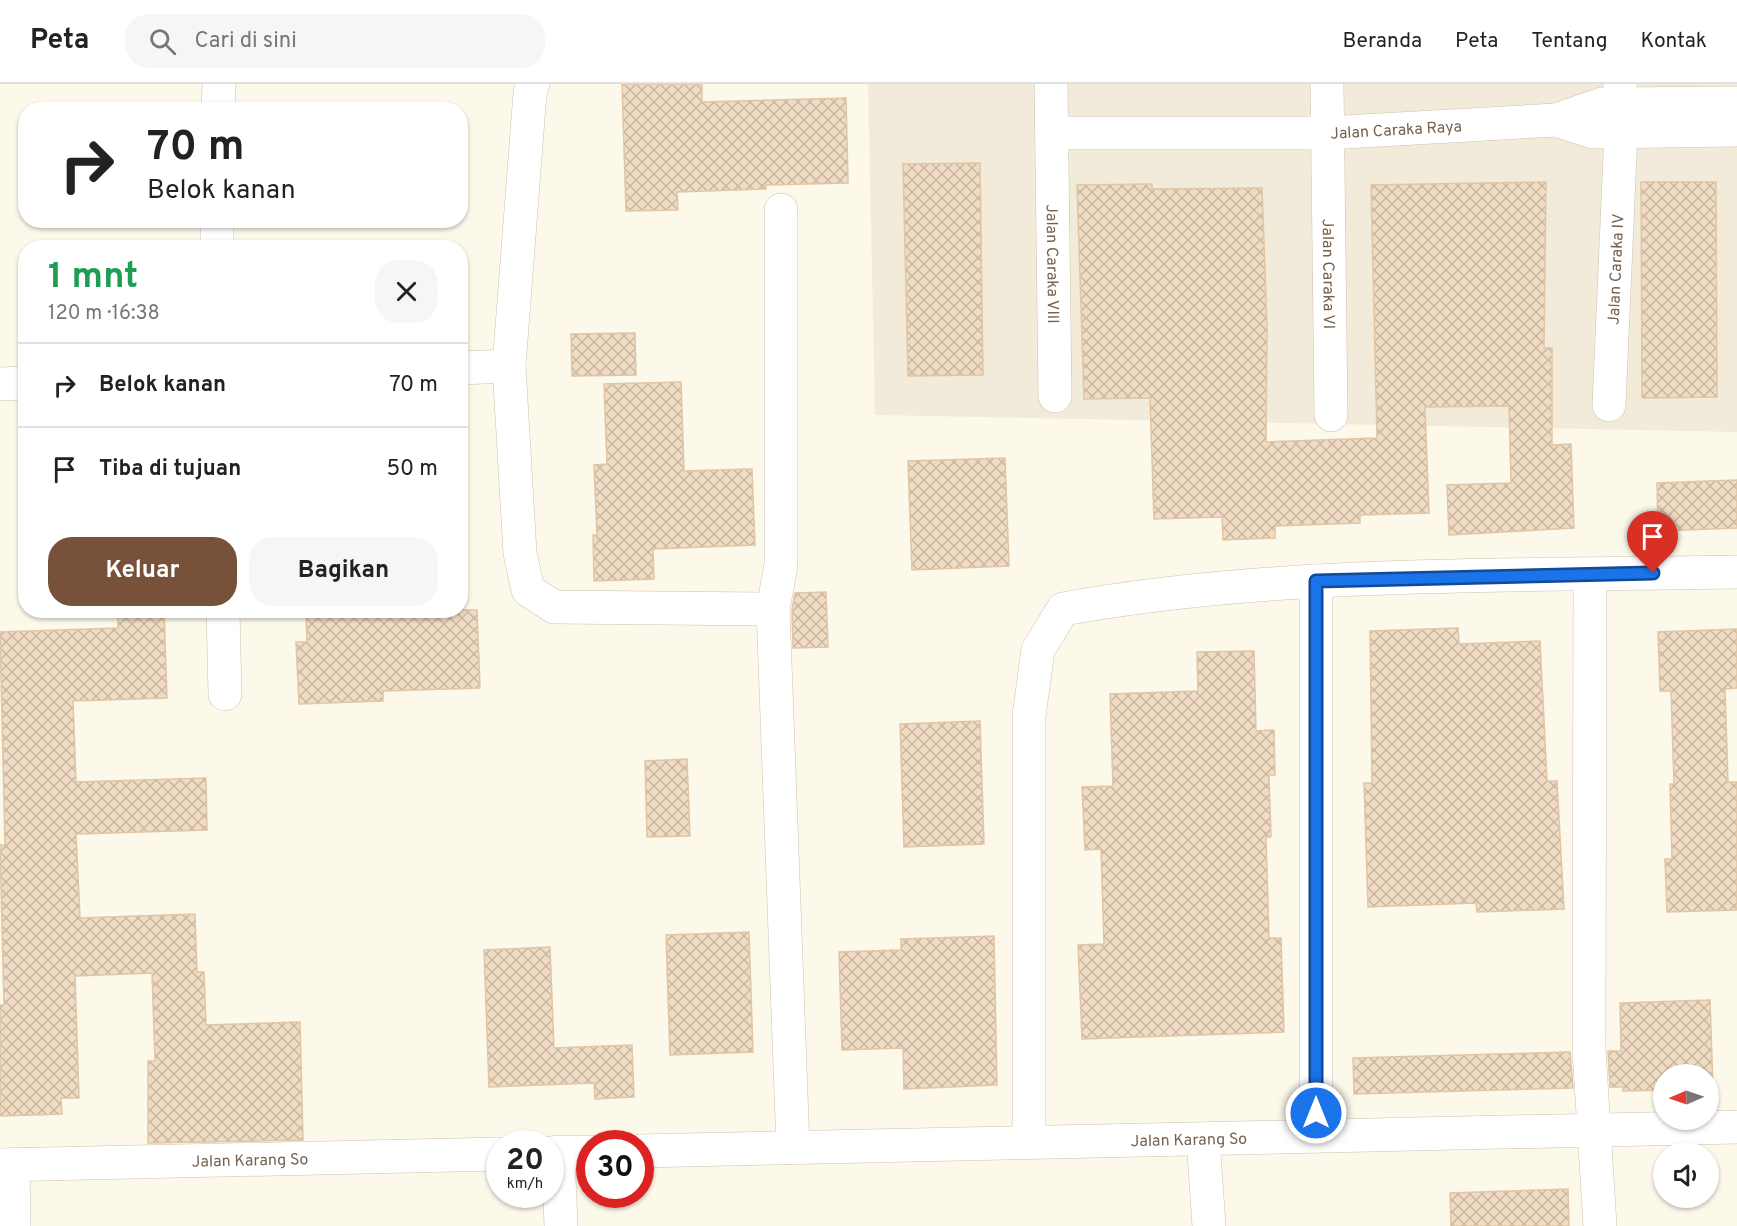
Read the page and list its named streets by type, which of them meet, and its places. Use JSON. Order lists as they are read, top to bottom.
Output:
{
  "streets": {
    "street": [
      "Jalan Caraka Raya",
      "Jalan Caraka VIII",
      "Jalan Caraka IV",
      "Jalan Caraka VI",
      "Jalan Karang So"
    ]
  },
  "crossings": [
    ["Jalan Caraka Raya", "Jalan Caraka VIII"],
    ["Jalan Caraka Raya", "Jalan Caraka IV"],
    ["Jalan Caraka Raya", "Jalan Caraka VI"]
  ],
  "north": "left",
  "page": {
    "header": "Peta",
    "search": "Cari di sini",
    "nav": [
      "Beranda",
      "Peta",
      "Tentang",
      "Kontak"
    ],
    "turn": ["70 m", "Belok kanan"],
    "heading": ["1 mnt", "120 m · 16:38"],
    "list": [
      {
        "name": "Belok kanan",
        "value": "70 m"
      },
      {
        "name": "Tiba di tujuan",
        "value": "50 m"
      }
    ],
    "buttons": ["Keluar", "Bagikan"],
    "speed": "20 km/h",
    "limit": "30"
  }
}
